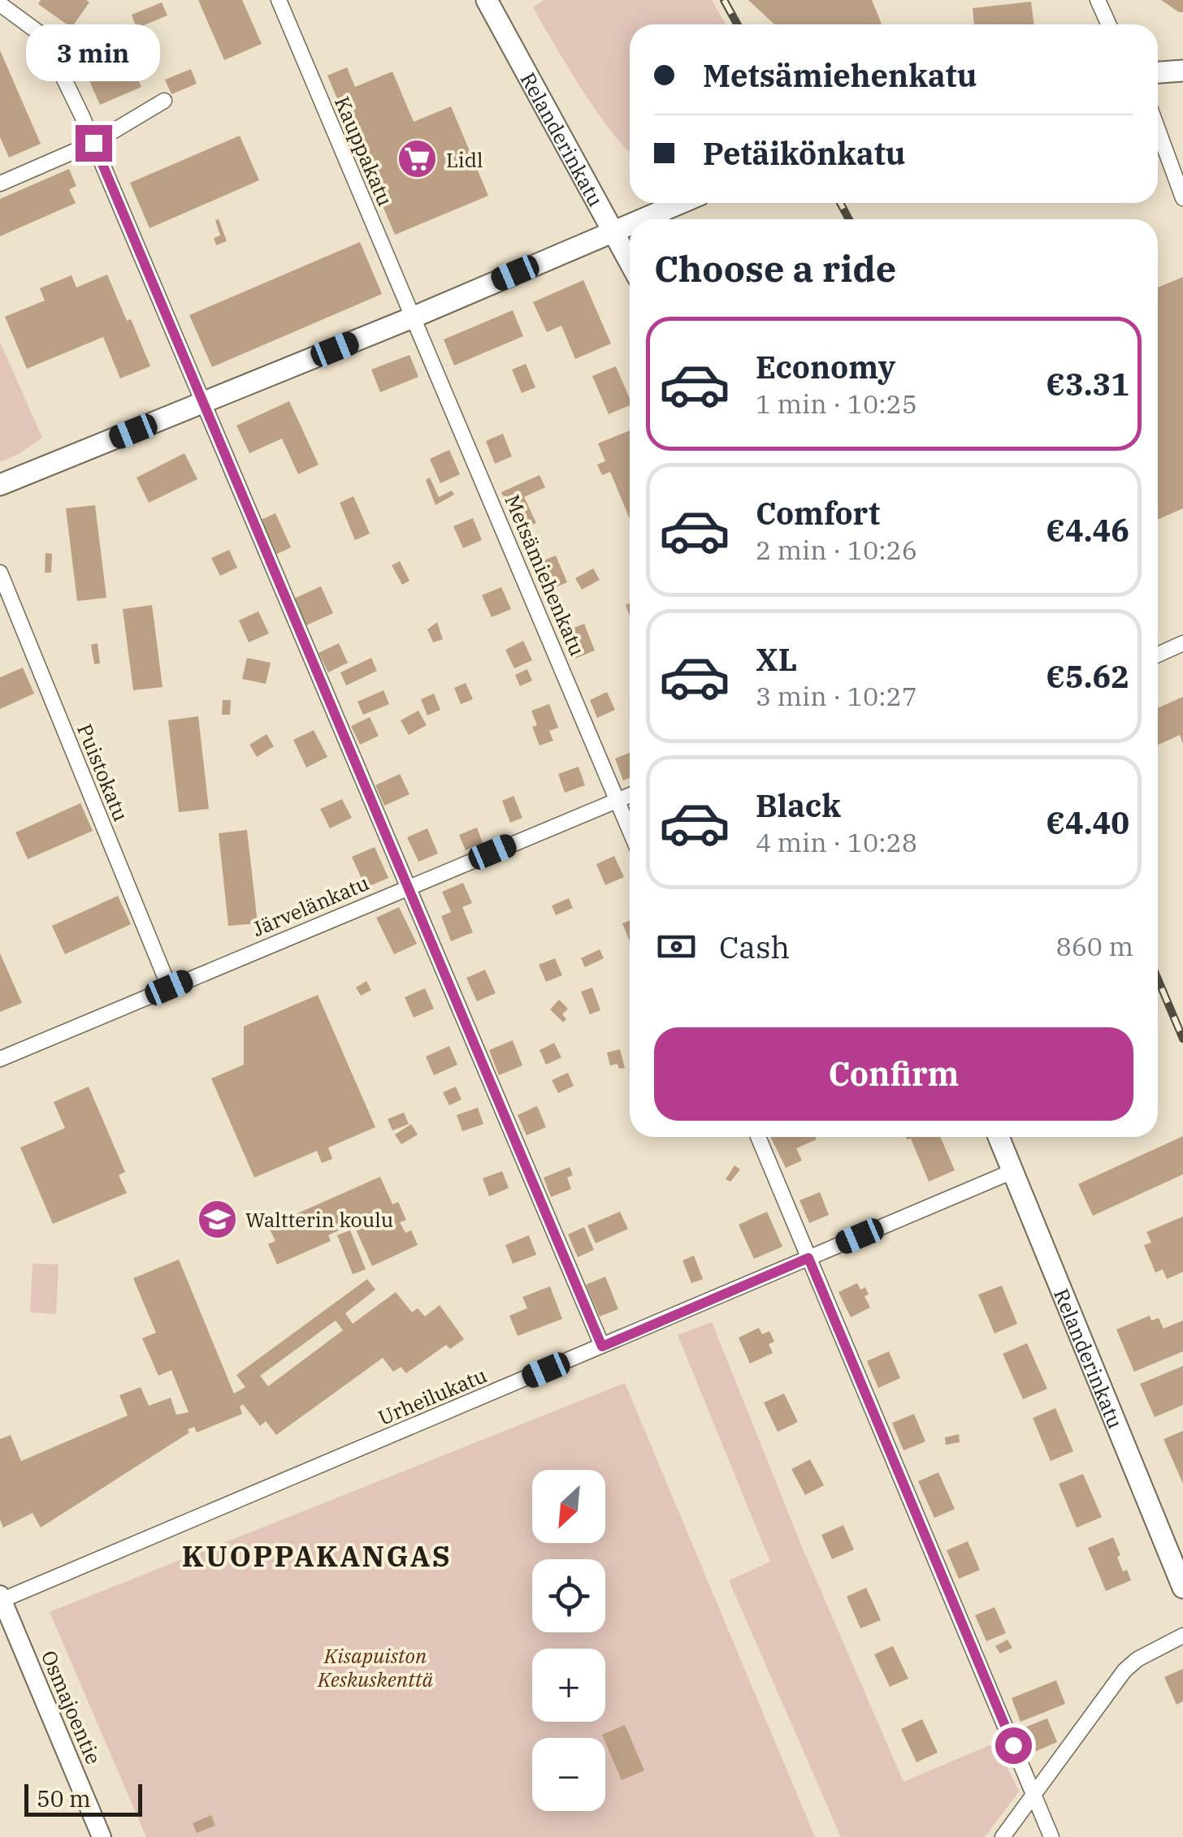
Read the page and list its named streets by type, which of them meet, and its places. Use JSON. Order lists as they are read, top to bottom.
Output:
{
  "streets": {
    "main road": ["Relanderinkatu"],
    "street": [
      "Kauppakatu",
      "Metsämiehenkatu",
      "Puistokatu",
      "Järvelänkatu",
      "Urheilukatu",
      "Osmajoentie"
    ]
  },
  "crossings": [
    ["Relanderinkatu", "Urheilukatu"],
    ["Kauppakatu", "Metsämiehenkatu"],
    ["Metsämiehenkatu", "Järvelänkatu"],
    ["Puistokatu", "Järvelänkatu"],
    ["Urheilukatu", "Osmajoentie"]
  ],
  "districts": ["KUOPPAKANGAS"],
  "parks": ["Kisapuiston Keskuskenttä"],
  "places": {
    "supermarket": ["Lidl"],
    "school or university": ["Waltterin koulu"]
  },
  "scale_bar": "50 m",
  "north": "bottom left",
  "page": {
    "bubble": "3 min",
    "banner": ["Metsämiehenkatu", "Petäikönkatu"],
    "heading": "Choose a ride",
    "list": [
      {
        "name": "Economy",
        "note": "1 min · 10:25",
        "value": "€3.31"
      },
      {
        "name": "Comfort",
        "note": "2 min · 10:26",
        "value": "€4.46"
      },
      {
        "name": "XL",
        "note": "3 min · 10:27",
        "value": "€5.62"
      },
      {
        "name": "Black",
        "note": "4 min · 10:28",
        "value": "€4.40"
      }
    ],
    "pay": ["Cash", "860 m"],
    "buttons": "Confirm",
    "map_buttons": ["+", "−"],
    "scale": "50 m"
  }
}
